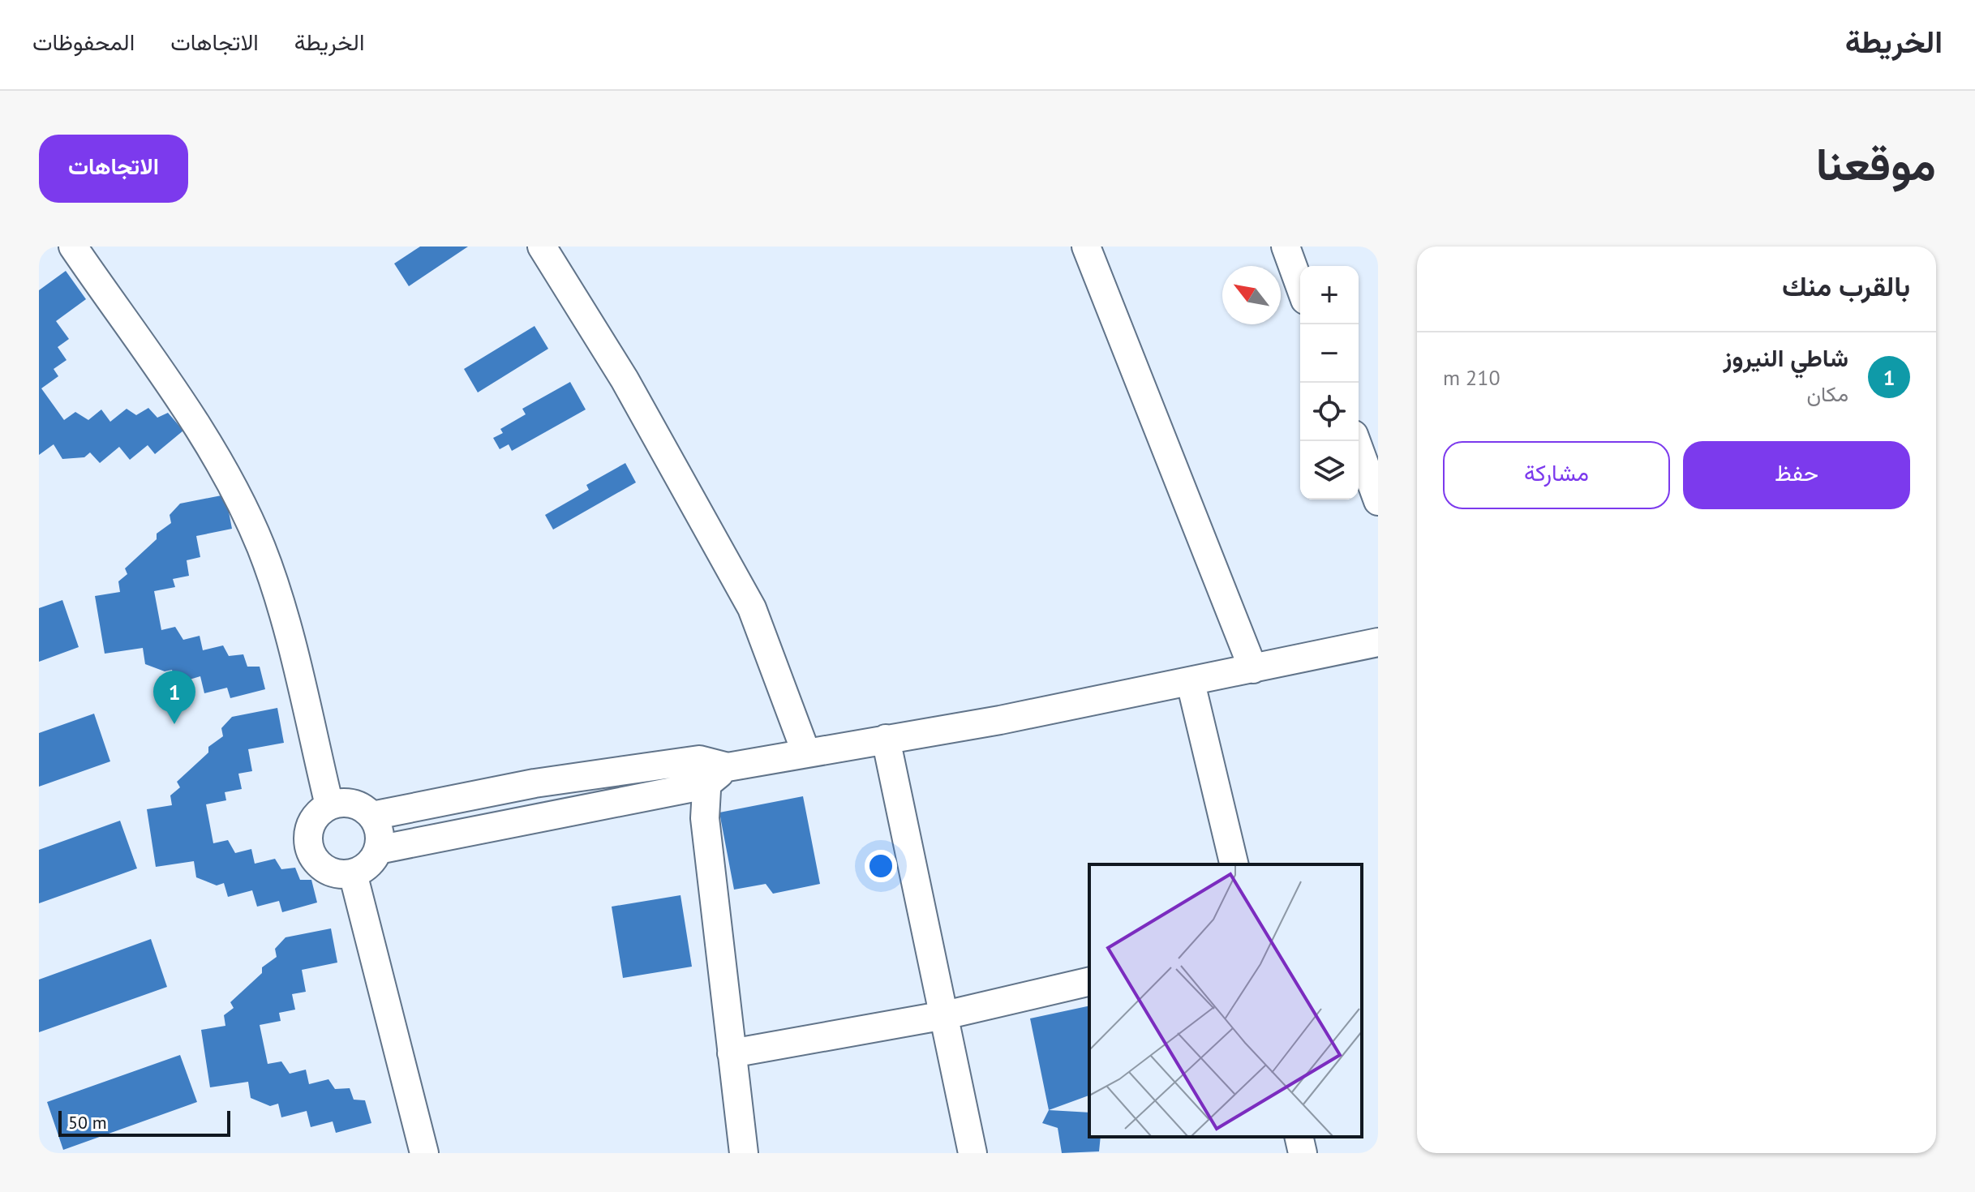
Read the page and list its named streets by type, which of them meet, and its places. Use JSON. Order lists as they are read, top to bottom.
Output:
{
  "scale_bar": "50 m",
  "north": "top left",
  "page": {
    "header": "الخريطة",
    "nav": ["الخريطة", "الاتجاهات", "المحفوظات"],
    "title": "موقعنا",
    "buttons": [
      "الاتجاهات",
      ["حفظ", "مشاركة"]
    ],
    "heading": "بالقرب منك",
    "map_buttons": ["+", "−"],
    "list": [
      {
        "mark": "1",
        "name": "شاطي النيروز",
        "note": "مكان",
        "value": "210 m"
      }
    ],
    "pins": "1",
    "scale": "50 m"
  }
}
